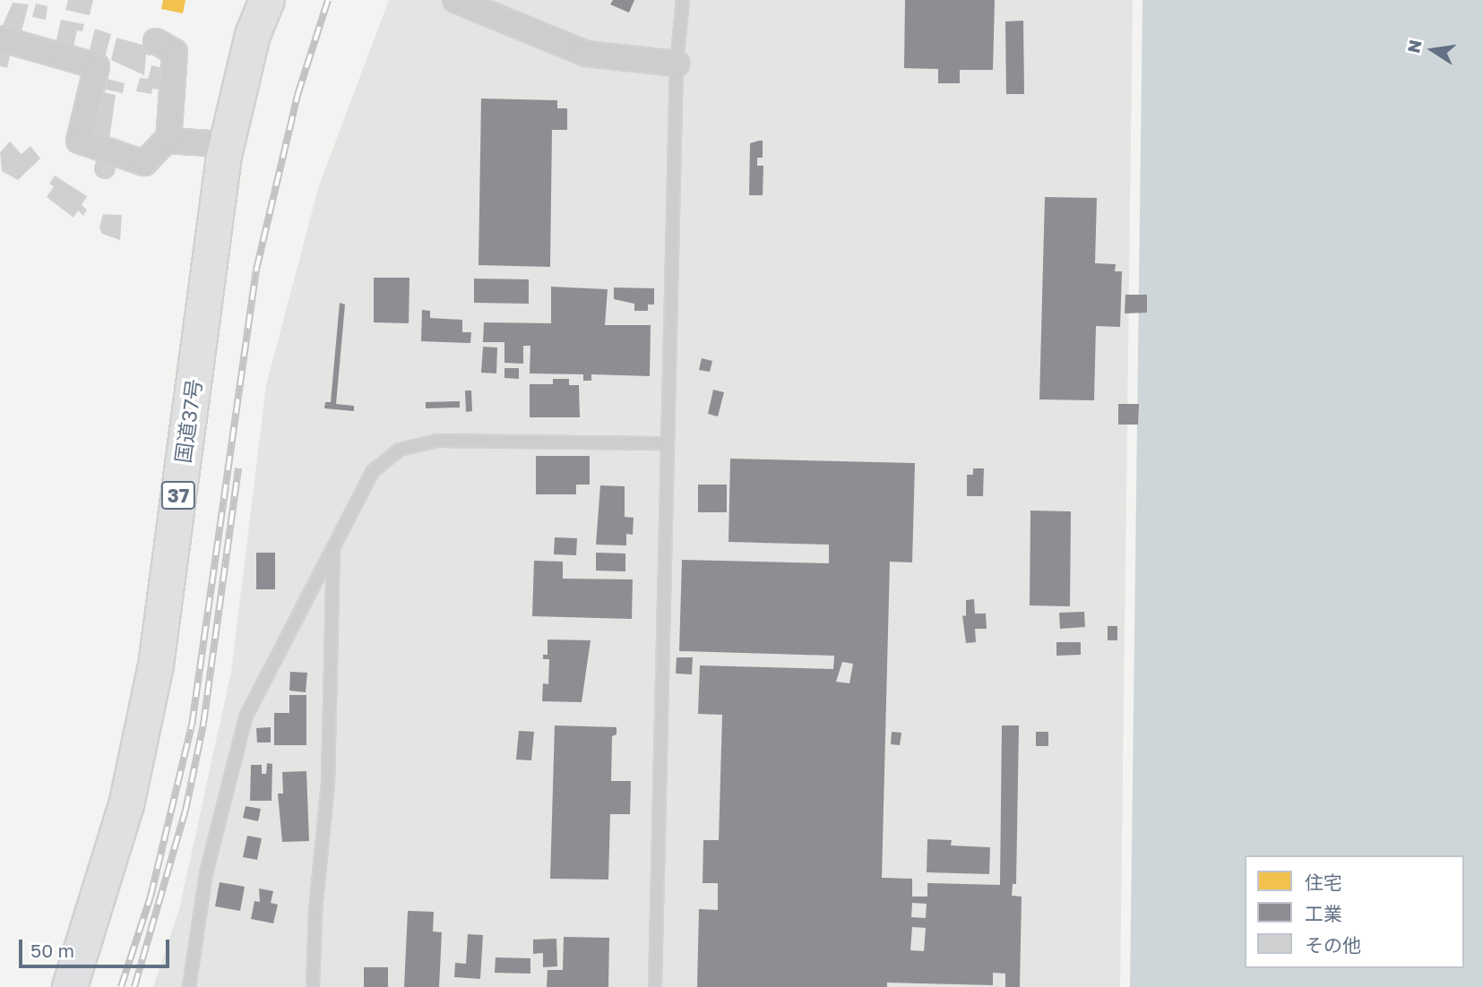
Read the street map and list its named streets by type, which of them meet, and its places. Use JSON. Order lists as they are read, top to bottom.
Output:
{
  "streets": {
    "highway": ["国道37号", "37"]
  },
  "legend": ["住宅", "工業", "その他"],
  "scale_bar": "50 m",
  "north": "left"
}
